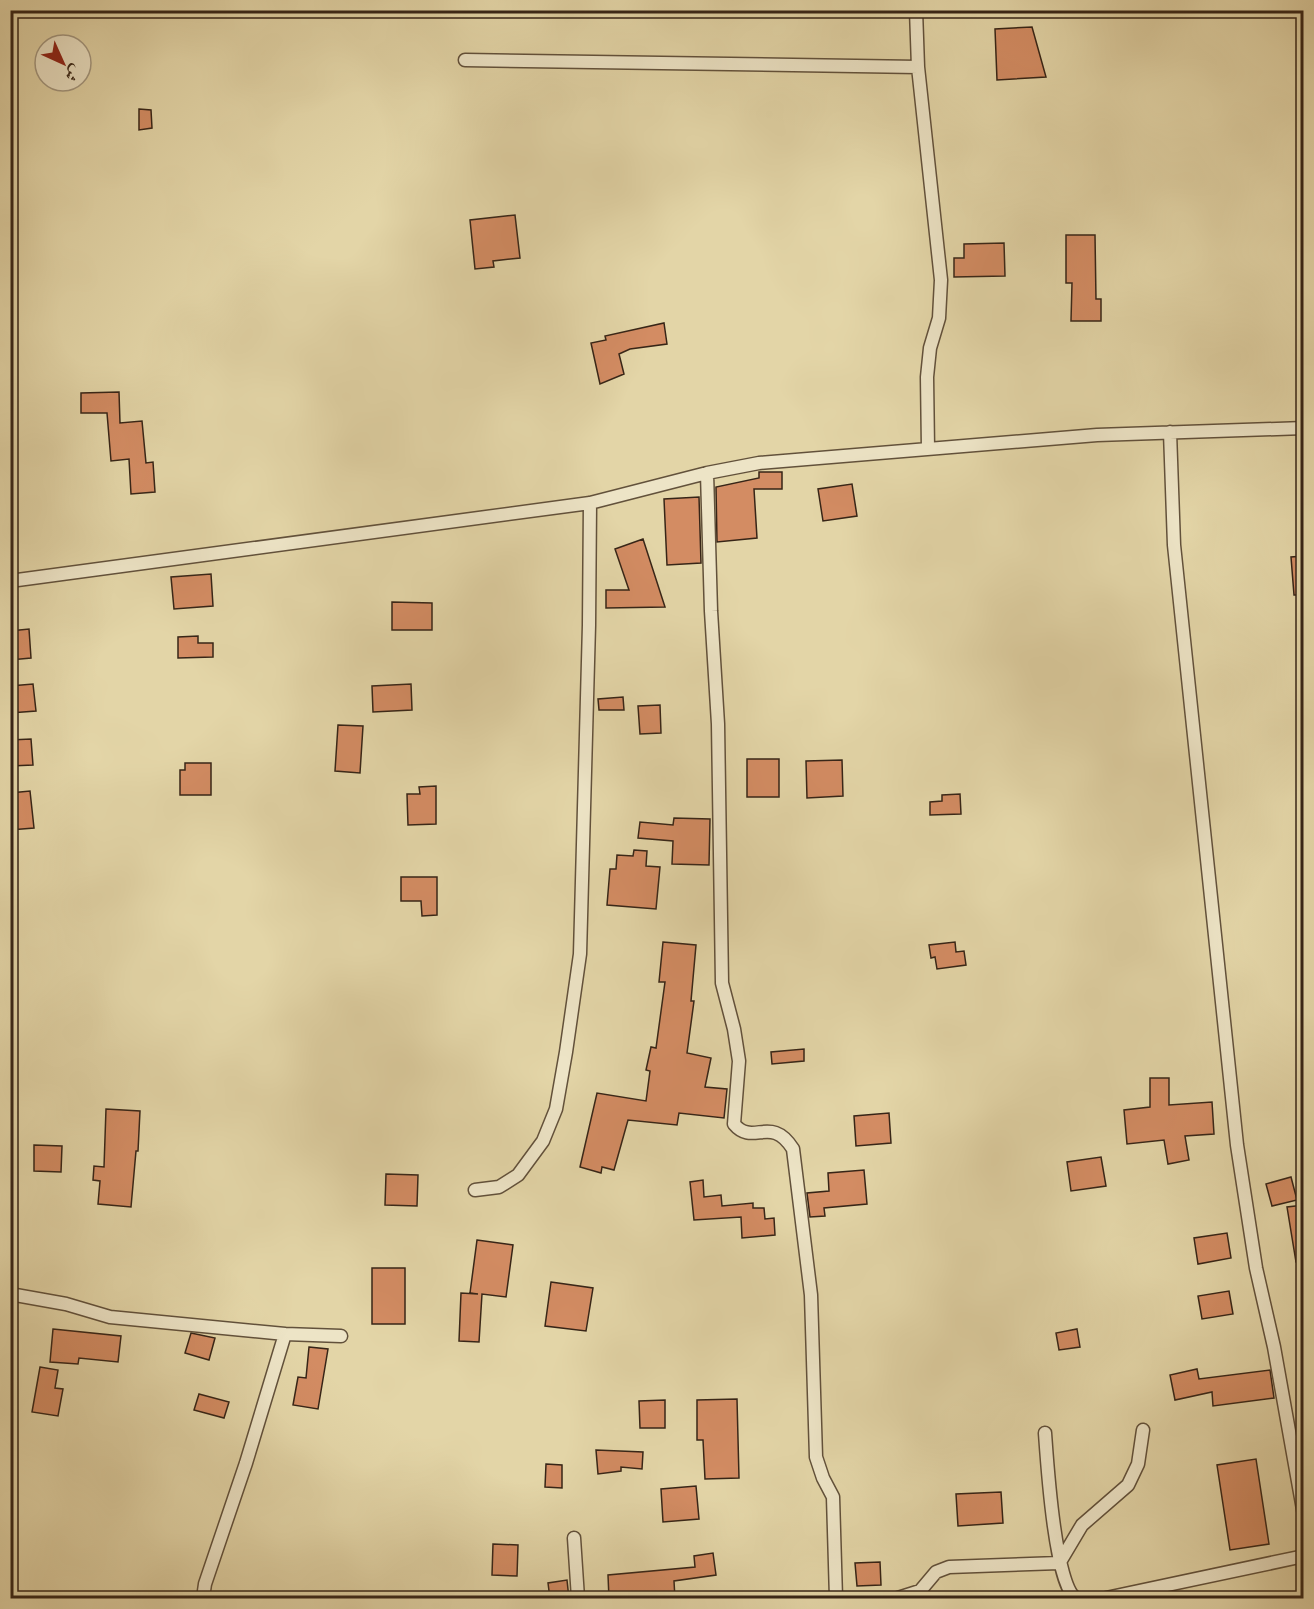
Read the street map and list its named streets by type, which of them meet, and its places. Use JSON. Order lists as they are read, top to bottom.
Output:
{
  "north": "bottom right"
}
